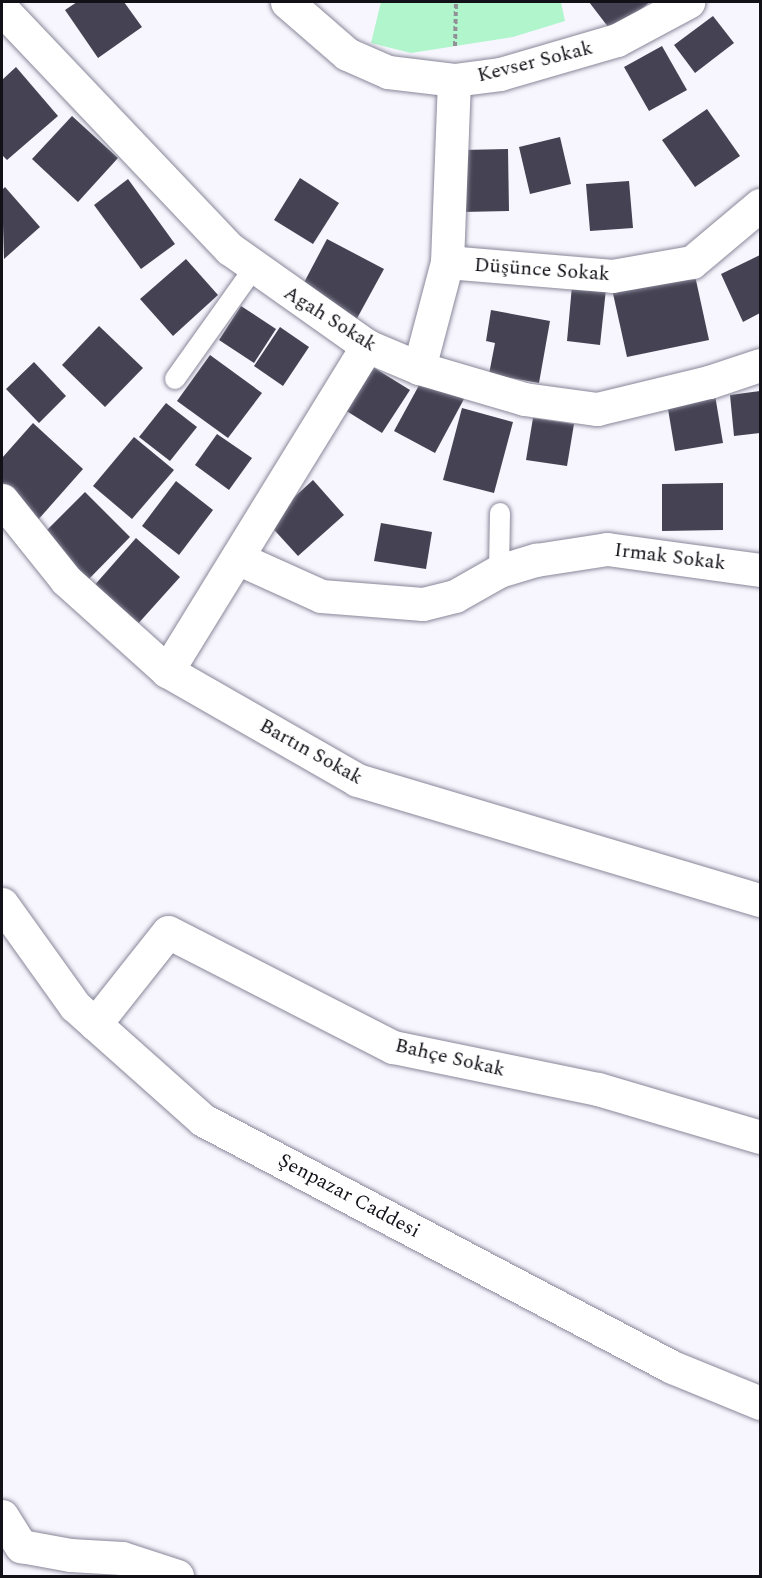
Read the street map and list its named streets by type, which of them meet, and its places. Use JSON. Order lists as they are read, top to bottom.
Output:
{
  "streets": {
    "street": [
      "Kevser Sokak",
      "Düşünce Sokak",
      "Agah Sokak",
      "Irmak Sokak",
      "Bartın Sokak",
      "Bahçe Sokak",
      "Şenpazar Caddesi"
    ]
  },
  "crossings": [
    ["Düşünce Sokak", "Agah Sokak"],
    ["Bahçe Sokak", "Şenpazar Caddesi"]
  ]
}
